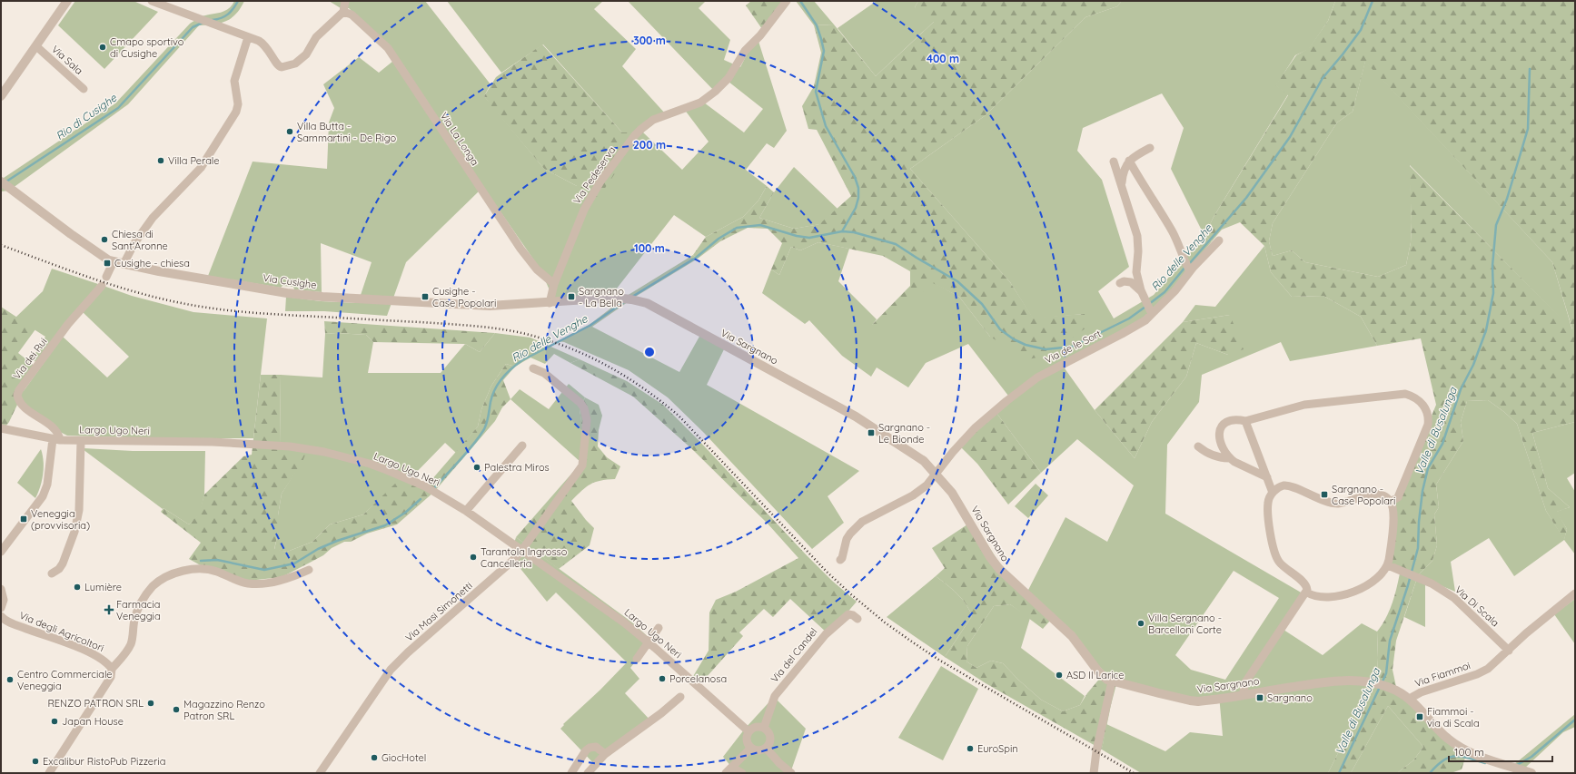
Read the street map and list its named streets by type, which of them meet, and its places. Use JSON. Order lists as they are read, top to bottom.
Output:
{
  "streets": {
    "street": [
      "Via Sala",
      "Via La Longa",
      "Via Pedeserva",
      "Via Cusighe",
      "Via Sargnano",
      "Via de le Sort",
      "Via dei Rui",
      "Largo Ugo Neri",
      "Via Di Scala",
      "Via Masi Simonetti",
      "Via degli Agricoltori",
      "Via del Candel",
      "Via Fiammoi"
    ]
  },
  "crossings": [
    ["Via La Longa", "Via Pedeserva"],
    ["Via Pedeserva", "Via Cusighe"],
    ["Via Cusighe", "Via Sargnano"],
    ["Via Sargnano", "Via de le Sort"],
    ["Via Sargnano", "Via Fiammoi"],
    ["Via dei Rui", "Largo Ugo Neri"],
    ["Largo Ugo Neri", "Via Masi Simonetti"],
    ["Largo Ugo Neri", "Via del Candel"],
    ["Via Di Scala", "Via Fiammoi"]
  ],
  "water": ["Rio di Cusighe", "Rio delle Venghe", "Valle di Busalunga"],
  "places": {
    "other": [
      "Cmapo sportivo di Cusighe",
      "Villa Butta - Sammartini - De Rigo",
      "Villa Perale",
      "Chiesa di Sant'Aronne",
      "Palestra Miros",
      "Tarantola Ingrosso Cancelleria",
      "Lumière",
      "Villa Sergnano - Barcelloni Corte",
      "ASD Il Larice",
      "Porcelanosa",
      "Centro Commerciale Veneggia",
      "RENZO PATRON SRL",
      "Magazzino Renzo Patron SRL",
      "Japan House",
      "EuroSpin",
      "GiocHotel",
      "Excalibur RistoPub Pizzeria"
    ],
    "transit": [
      "Cusighe - chiesa",
      "Cusighe - Case Popolari",
      "Sargnano - La Bella",
      "Sargnano - Le Bionde",
      "Sargnano - Case Popolari",
      "Veneggia (provvisoria)",
      "Sargnano",
      "Fiammoi - via di Scala"
    ],
    "health": ["Farmacia Veneggia"]
  },
  "scale_bar": "100 m",
  "rings": [
    "300 m",
    "400 m",
    "200 m",
    "100 m"
  ]
}
